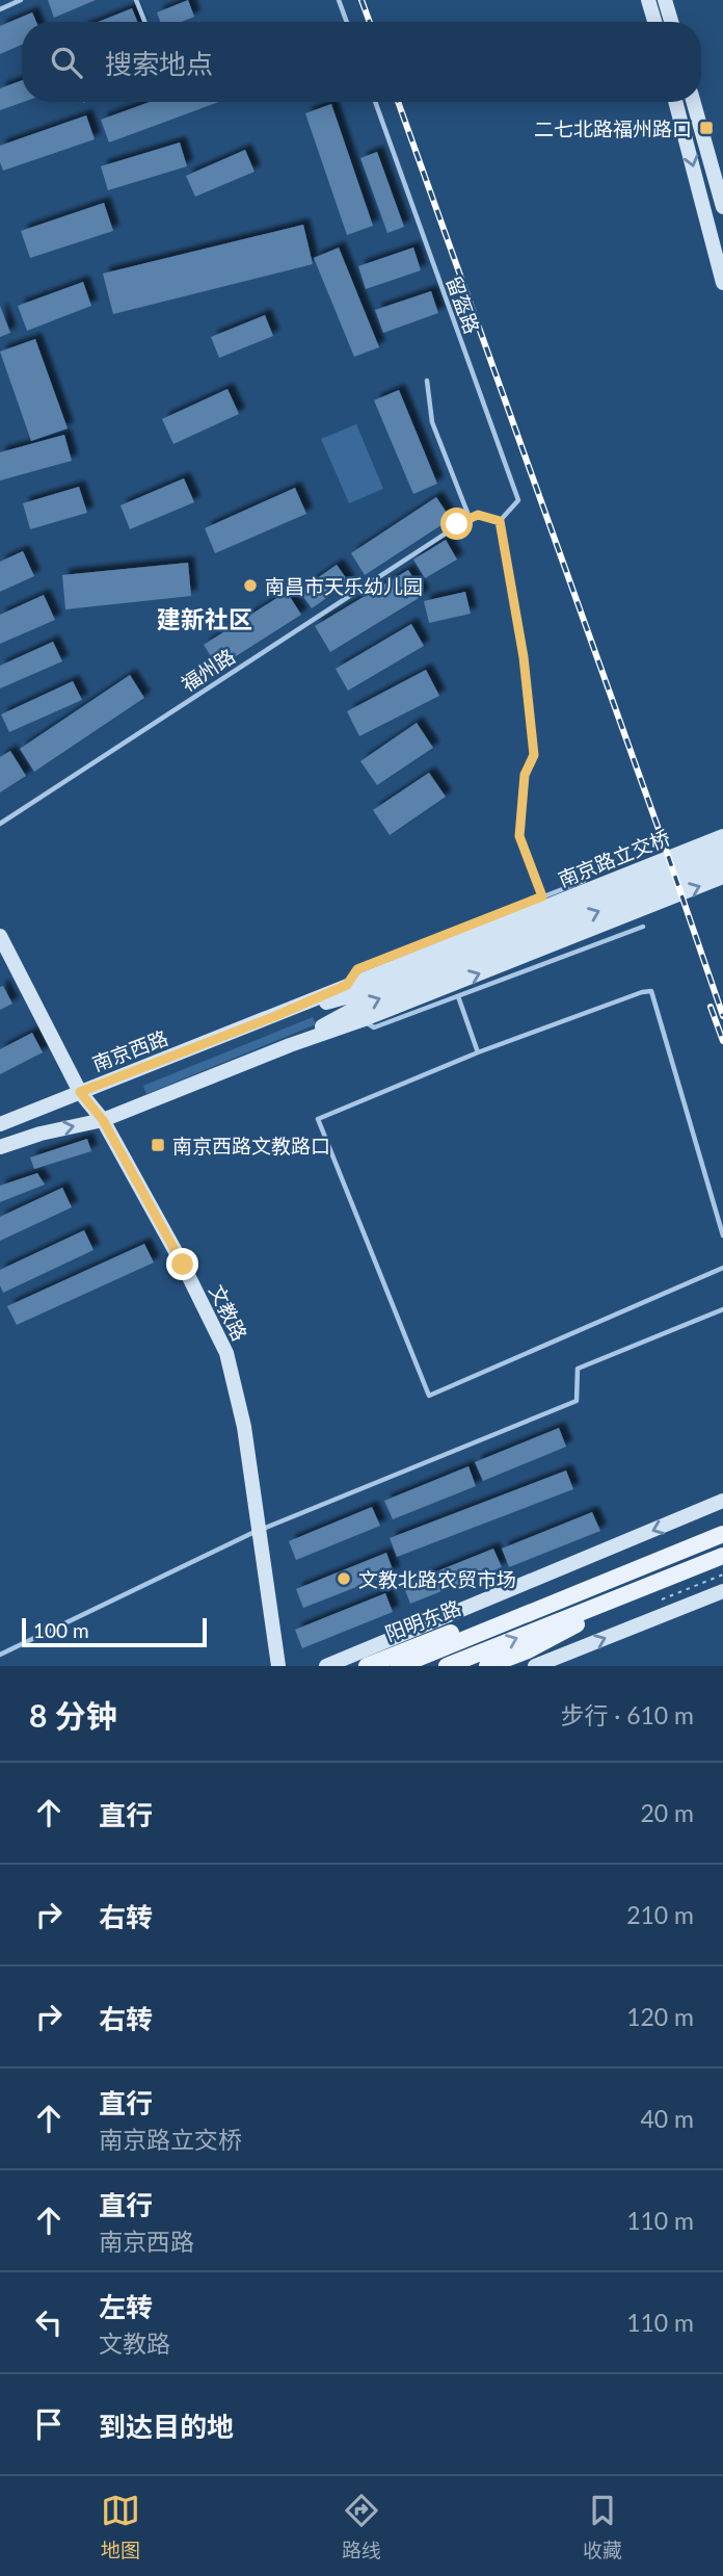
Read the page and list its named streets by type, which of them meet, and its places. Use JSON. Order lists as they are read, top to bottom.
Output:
{
  "streets": {
    "main road": [
      "南京路立交桥",
      "南京西路",
      "文教路",
      "阳明东路"
    ],
    "lane": ["留盔路", "福州路"]
  },
  "crossings": [
    ["南京路立交桥", "南京西路"],
    ["南京西路", "文教路"]
  ],
  "districts": ["建新社区"],
  "places": {
    "transit": ["二七北路福州路口", "南京西路文教路口"],
    "other": ["南昌市天乐幼儿园", "文教北路农贸市场"]
  },
  "scale_bar": "100 m",
  "page": {
    "search": "搜索地点",
    "scale": "100 m",
    "heading": ["8 分钟", "步行 · 610 m"],
    "list": [
      ["直行", "20 m"],
      ["右转", "210 m"],
      ["右转", "120 m"],
      ["直行", "南京路立交桥", "40 m"],
      ["直行", "南京西路", "110 m"],
      ["左转", "文教路", "110 m"],
      "到达目的地"
    ],
    "nav": ["地图", "路线", "收藏"]
  }
}
